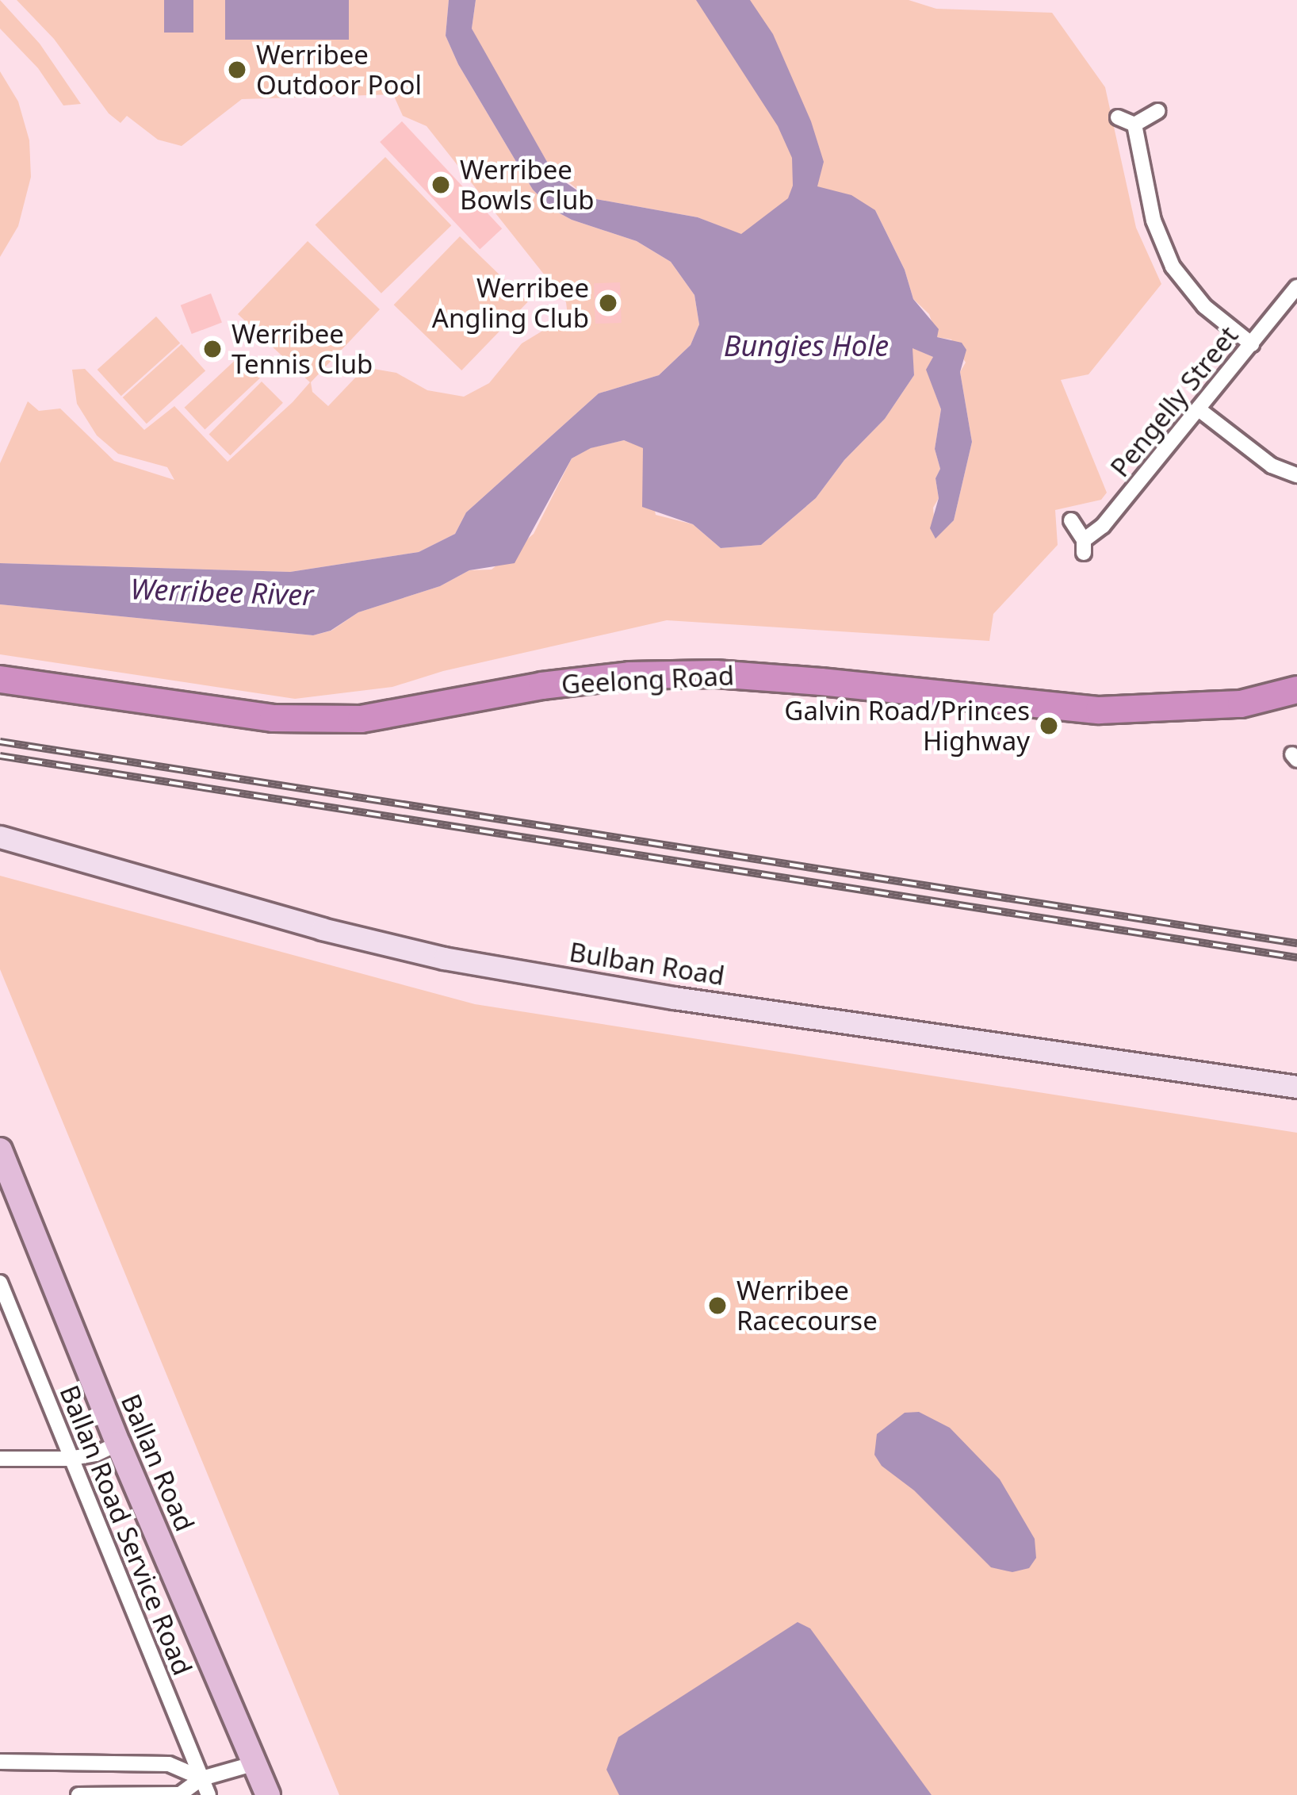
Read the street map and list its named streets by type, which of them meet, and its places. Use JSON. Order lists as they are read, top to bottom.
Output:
{
  "streets": {
    "highway": ["Geelong Road"],
    "main road": ["Ballan Road"],
    "street": ["Pengelly Street", "Bulban Road", "Ballan Road Service Road"]
  },
  "water": ["Bungies Hole", "Werribee River"],
  "places": [
    "Werribee Outdoor Pool",
    "Werribee Bowls Club",
    "Werribee Angling Club",
    "Werribee Tennis Club",
    "Galvin Road/Princes Highway",
    "Werribee Racecourse"
  ]
}
